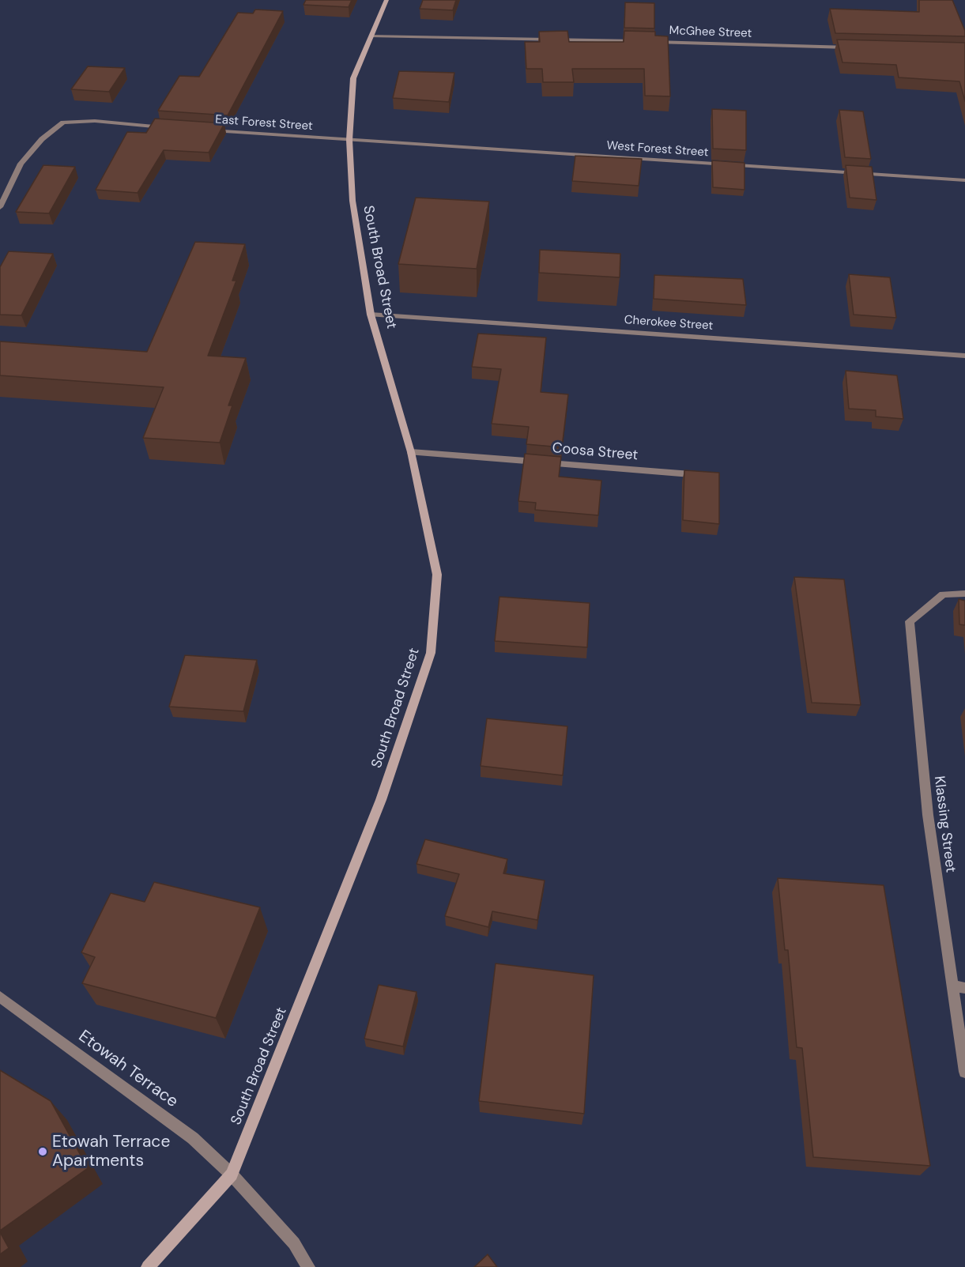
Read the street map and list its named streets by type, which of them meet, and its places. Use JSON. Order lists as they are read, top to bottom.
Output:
{
  "streets": {
    "main road": ["South Broad Street"],
    "street": [
      "McGhee Street",
      "East Forest Street",
      "West Forest Street",
      "Cherokee Street",
      "Coosa Street",
      "Klassing Street",
      "Etowah Terrace"
    ]
  },
  "crossings": [
    ["East Forest Street", "West Forest Street"],
    ["East Forest Street", "South Broad Street"],
    ["West Forest Street", "South Broad Street"],
    ["South Broad Street", "Cherokee Street"],
    ["South Broad Street", "Coosa Street"],
    ["South Broad Street", "Etowah Terrace"]
  ],
  "places": ["Etowah Terrace Apartments"]
}
